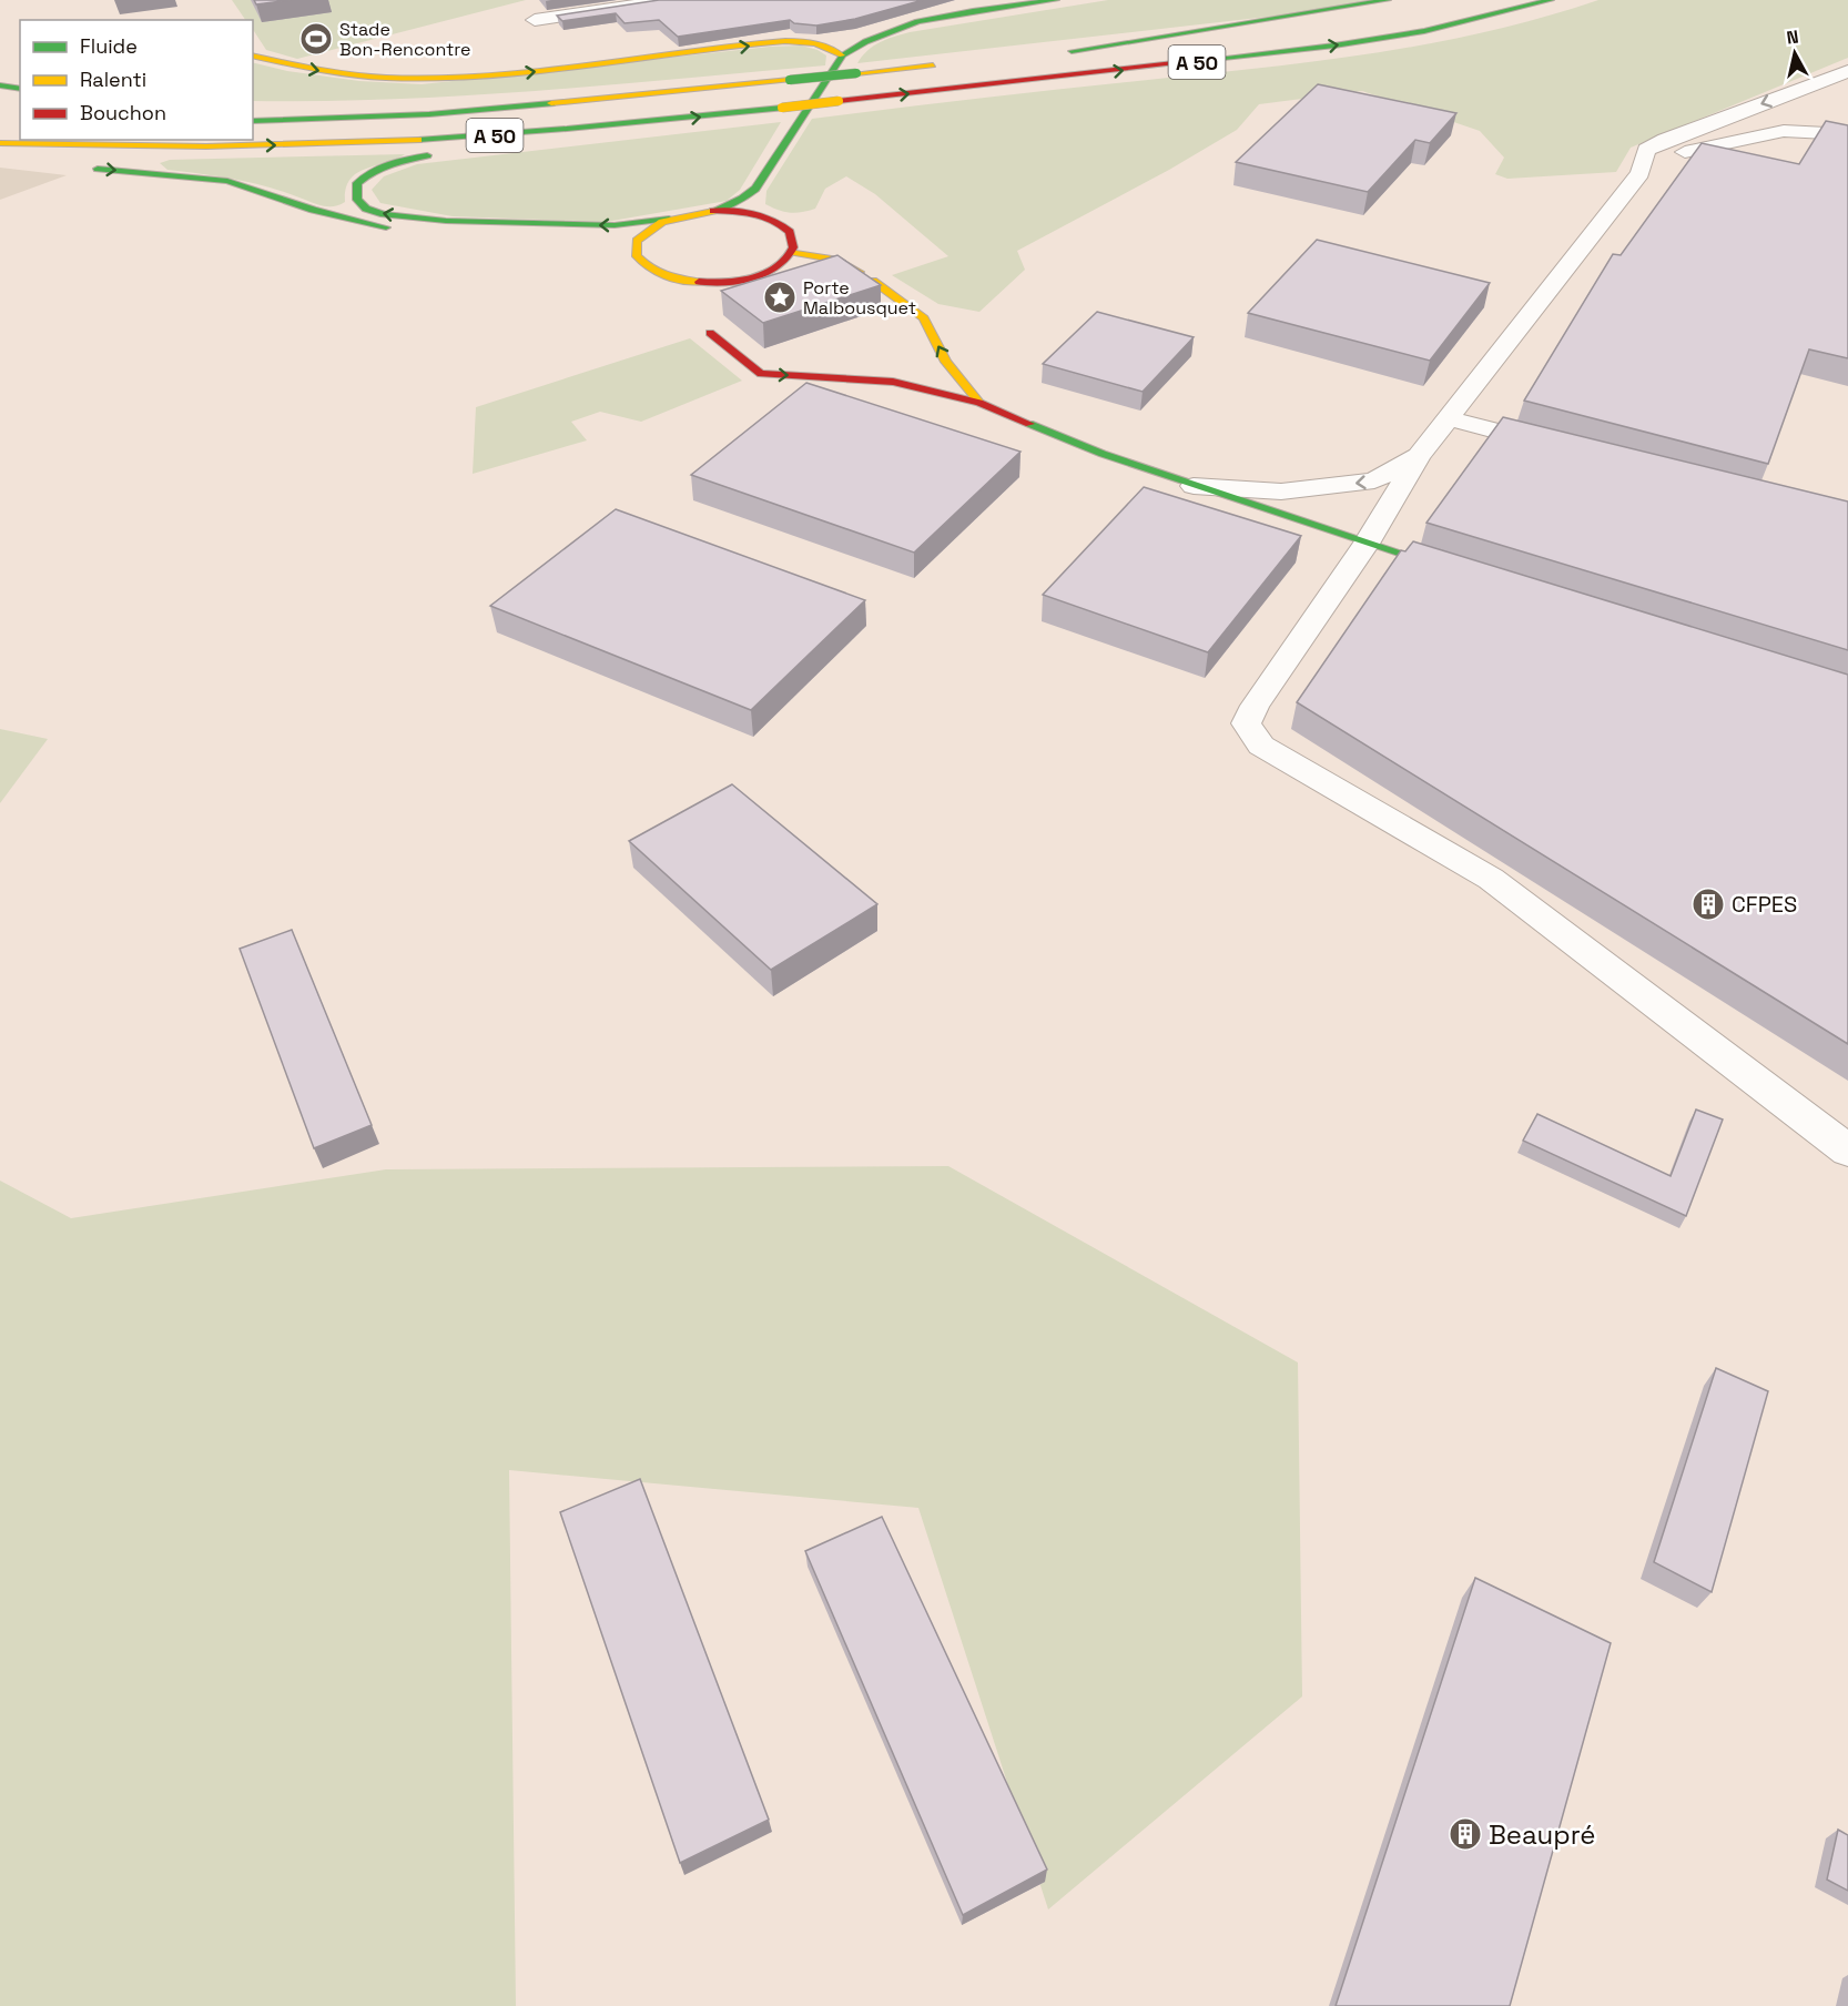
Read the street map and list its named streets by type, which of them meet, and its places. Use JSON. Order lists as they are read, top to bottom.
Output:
{
  "streets": {
    "main road": ["A 50"]
  },
  "places": {
    "sports": ["Stade Bon-Rencontre"],
    "place": ["Porte Malbousquet"],
    "building": ["CFPES", "Beaupré"]
  },
  "legend": ["Fluide", "Ralenti", "Bouchon"],
  "north": "top"
}
